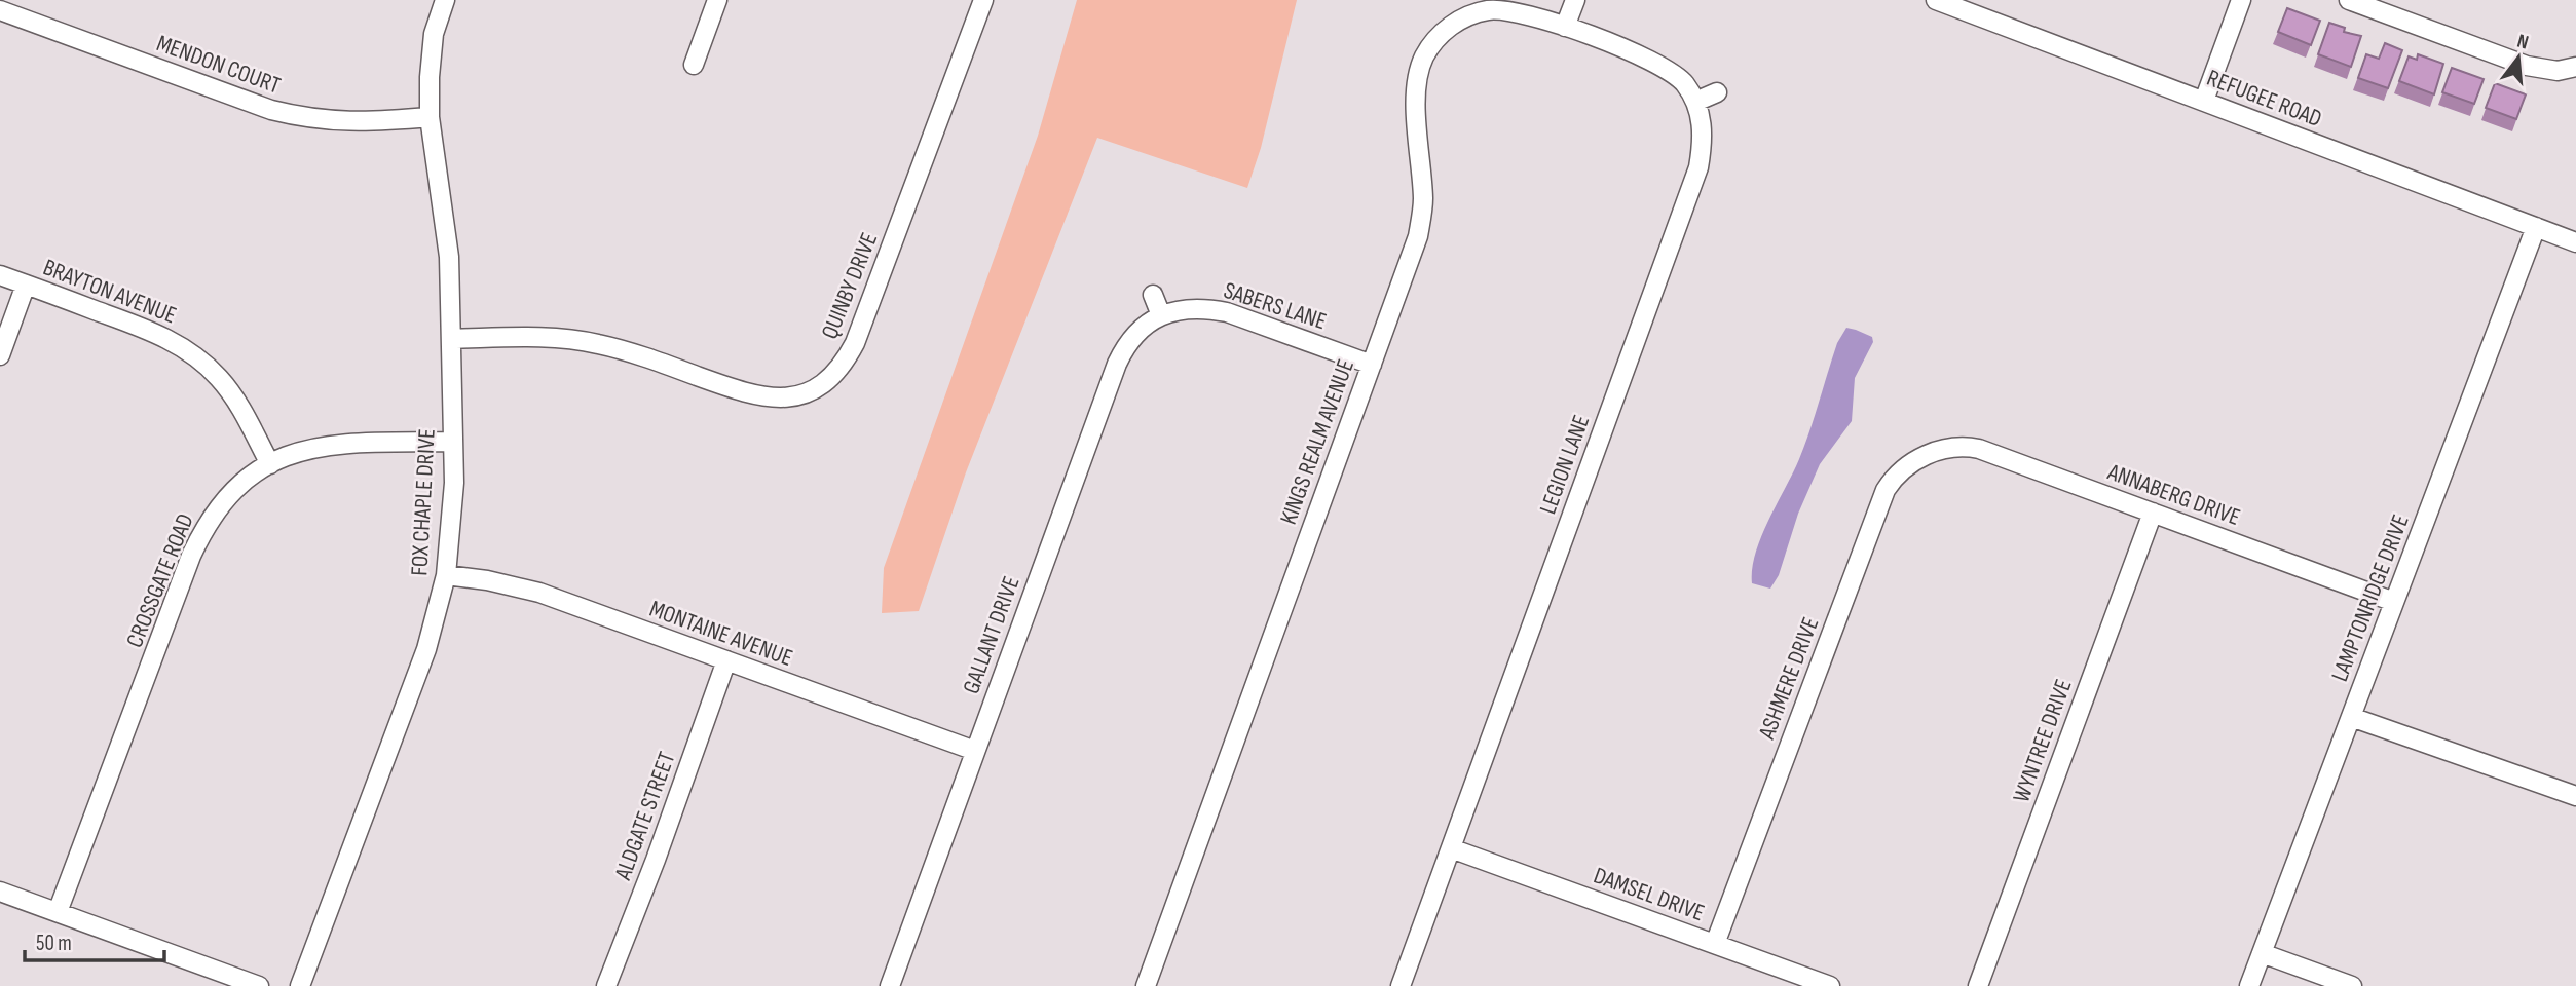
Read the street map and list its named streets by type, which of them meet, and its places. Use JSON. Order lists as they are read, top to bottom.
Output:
{
  "streets": {
    "street": [
      "MENDON COURT",
      "REFUGEE ROAD",
      "QUINBY DRIVE",
      "BRAYTON AVENUE",
      "SABERS LANE",
      "KINGS REALM AVENUE",
      "LEGION LANE",
      "ANNABERG DRIVE",
      "FOX CHAPLE DRIVE",
      "CROSSGATE ROAD",
      "LAMPTONRIDGE DRIVE",
      "MONTAINE AVENUE",
      "GALLANT DRIVE",
      "ASHMERE DRIVE",
      "WYNTREE DRIVE",
      "ALDGATE STREET",
      "DAMSEL DRIVE"
    ]
  },
  "crossings": [
    ["MENDON COURT", "FOX CHAPLE DRIVE"],
    ["REFUGEE ROAD", "LAMPTONRIDGE DRIVE"],
    ["QUINBY DRIVE", "FOX CHAPLE DRIVE"],
    ["BRAYTON AVENUE", "CROSSGATE ROAD"],
    ["SABERS LANE", "KINGS REALM AVENUE"],
    ["SABERS LANE", "GALLANT DRIVE"],
    ["KINGS REALM AVENUE", "LEGION LANE"],
    ["LEGION LANE", "DAMSEL DRIVE"],
    ["ANNABERG DRIVE", "LAMPTONRIDGE DRIVE"],
    ["ANNABERG DRIVE", "ASHMERE DRIVE"],
    ["ANNABERG DRIVE", "WYNTREE DRIVE"],
    ["FOX CHAPLE DRIVE", "CROSSGATE ROAD"],
    ["FOX CHAPLE DRIVE", "MONTAINE AVENUE"],
    ["MONTAINE AVENUE", "GALLANT DRIVE"],
    ["MONTAINE AVENUE", "ALDGATE STREET"],
    ["ASHMERE DRIVE", "DAMSEL DRIVE"]
  ],
  "scale_bar": "50 m",
  "north": "top"
}
